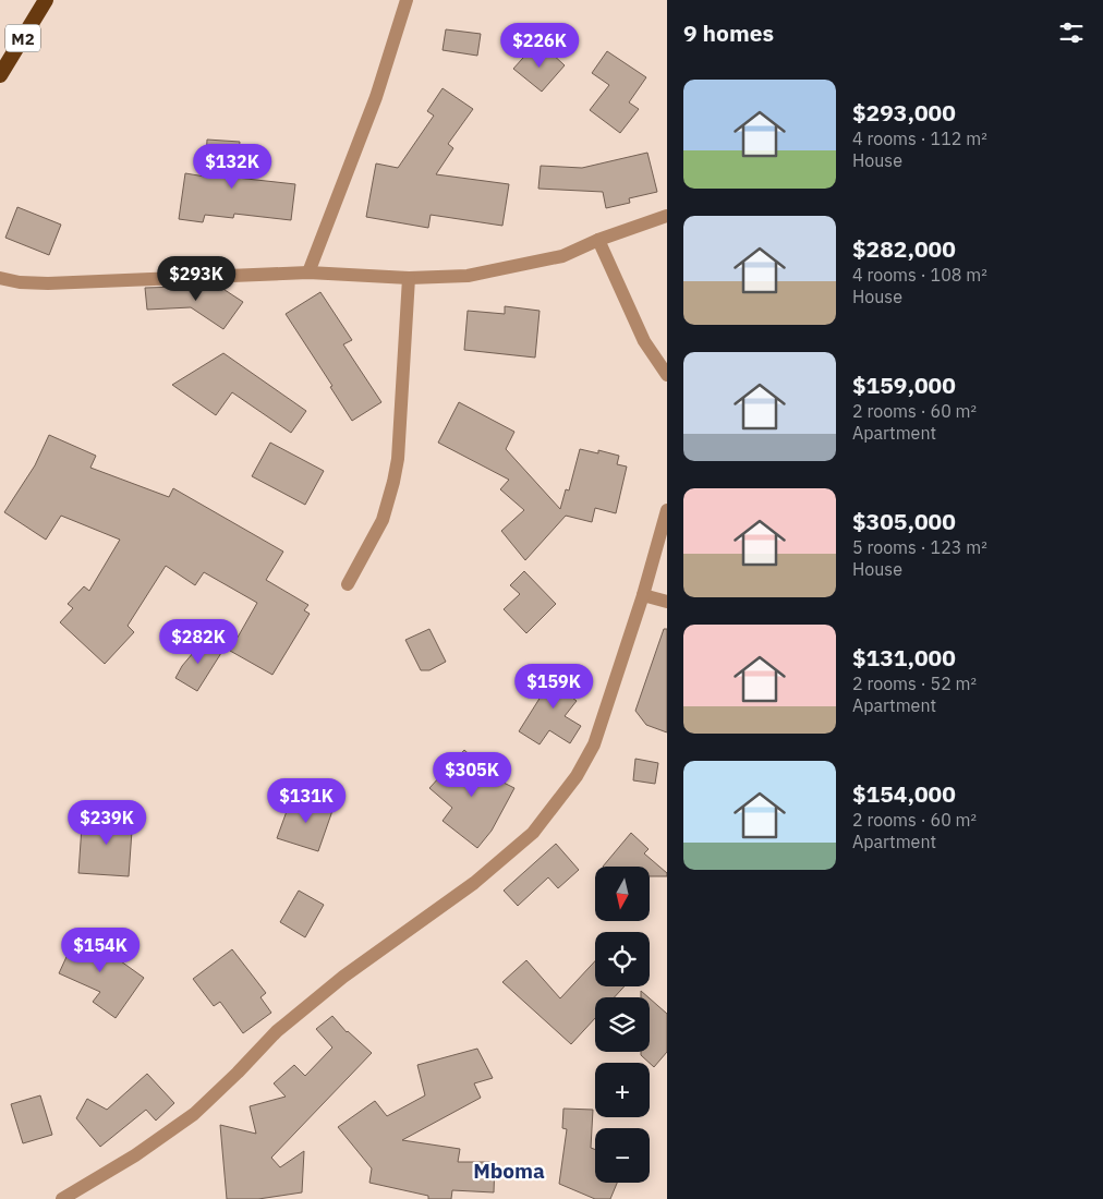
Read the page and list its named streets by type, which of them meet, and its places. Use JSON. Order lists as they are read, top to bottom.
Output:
{
  "streets": {
    "highway": ["M2"]
  },
  "districts": ["Mboma"],
  "north": "bottom",
  "page": {
    "heading": "9 homes",
    "price": [
      "$226K",
      "$132K",
      "$293K",
      "$282K",
      "$159K",
      "$305K",
      "$131K",
      "$239K",
      "$154K"
    ],
    "list": [
      {
        "name": "$293,000",
        "note": "4 rooms · 112 m² · House"
      },
      {
        "name": "$282,000",
        "note": "4 rooms · 108 m² · House"
      },
      {
        "name": "$159,000",
        "note": "2 rooms · 60 m² · Apartment"
      },
      {
        "name": "$305,000",
        "note": "5 rooms · 123 m² · House"
      },
      {
        "name": "$131,000",
        "note": "2 rooms · 52 m² · Apartment"
      },
      {
        "name": "$154,000",
        "note": "2 rooms · 60 m² · Apartment"
      }
    ],
    "map_buttons": ["+", "−"]
  }
}
